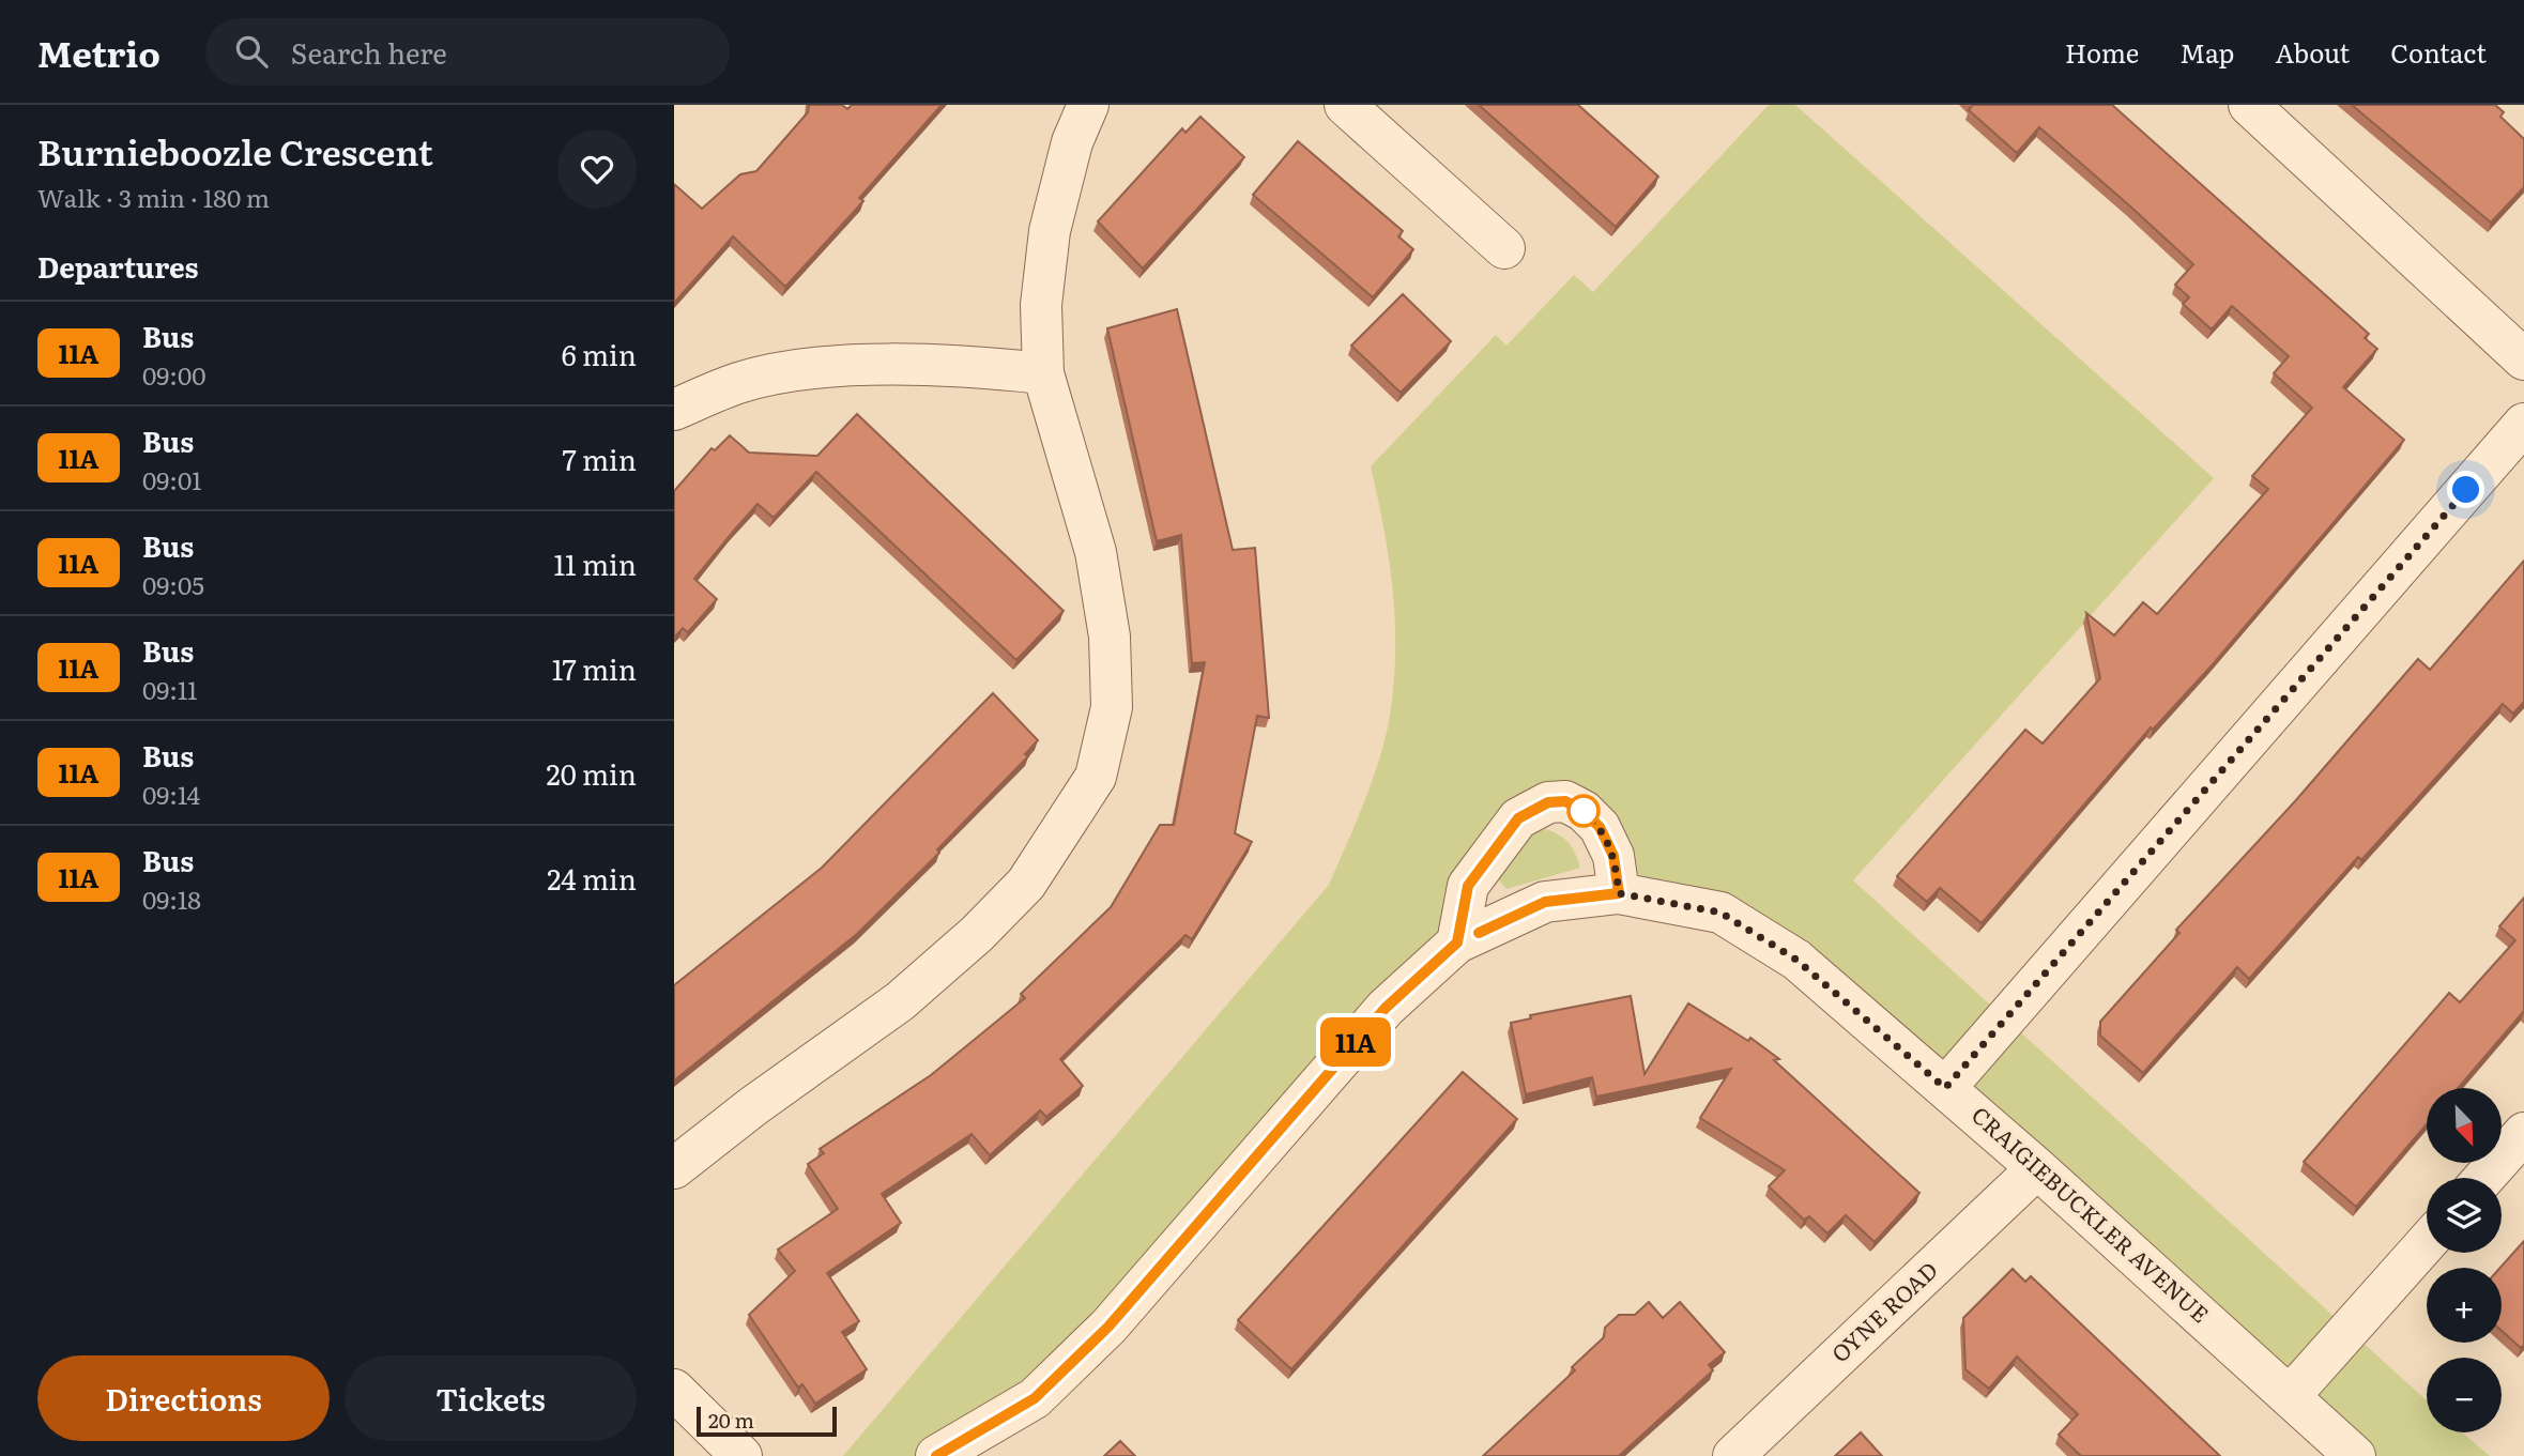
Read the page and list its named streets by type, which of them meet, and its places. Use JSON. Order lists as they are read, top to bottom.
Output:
{
  "streets": {
    "street": ["CRAIGIEBUCKLER AVENUE", "OYNE ROAD"]
  },
  "crossings": [
    ["CRAIGIEBUCKLER AVENUE", "OYNE ROAD"]
  ],
  "lines": ["bus line 11A"],
  "scale_bar": "20 m",
  "north": "bottom right",
  "page": {
    "header": "Metrio",
    "search": "Search here",
    "nav": [
      "Home",
      "Map",
      "About",
      "Contact"
    ],
    "heading": [
      ["Burnieboozle Crescent", "Walk · 3 min · 180 m"],
      "Departures"
    ],
    "on_map": "11A",
    "list": [
      {
        "mark": "11A",
        "name": "Bus",
        "note": "09:00",
        "value": "6 min"
      },
      {
        "mark": "11A",
        "name": "Bus",
        "note": "09:01",
        "value": "7 min"
      },
      {
        "mark": "11A",
        "name": "Bus",
        "note": "09:05",
        "value": "11 min"
      },
      {
        "mark": "11A",
        "name": "Bus",
        "note": "09:11",
        "value": "17 min"
      },
      {
        "mark": "11A",
        "name": "Bus",
        "note": "09:14",
        "value": "20 min"
      },
      {
        "mark": "11A",
        "name": "Bus",
        "note": "09:18",
        "value": "24 min"
      }
    ],
    "map_buttons": ["+", "−"],
    "buttons": ["Directions", "Tickets"],
    "scale": "20 m"
  }
}
